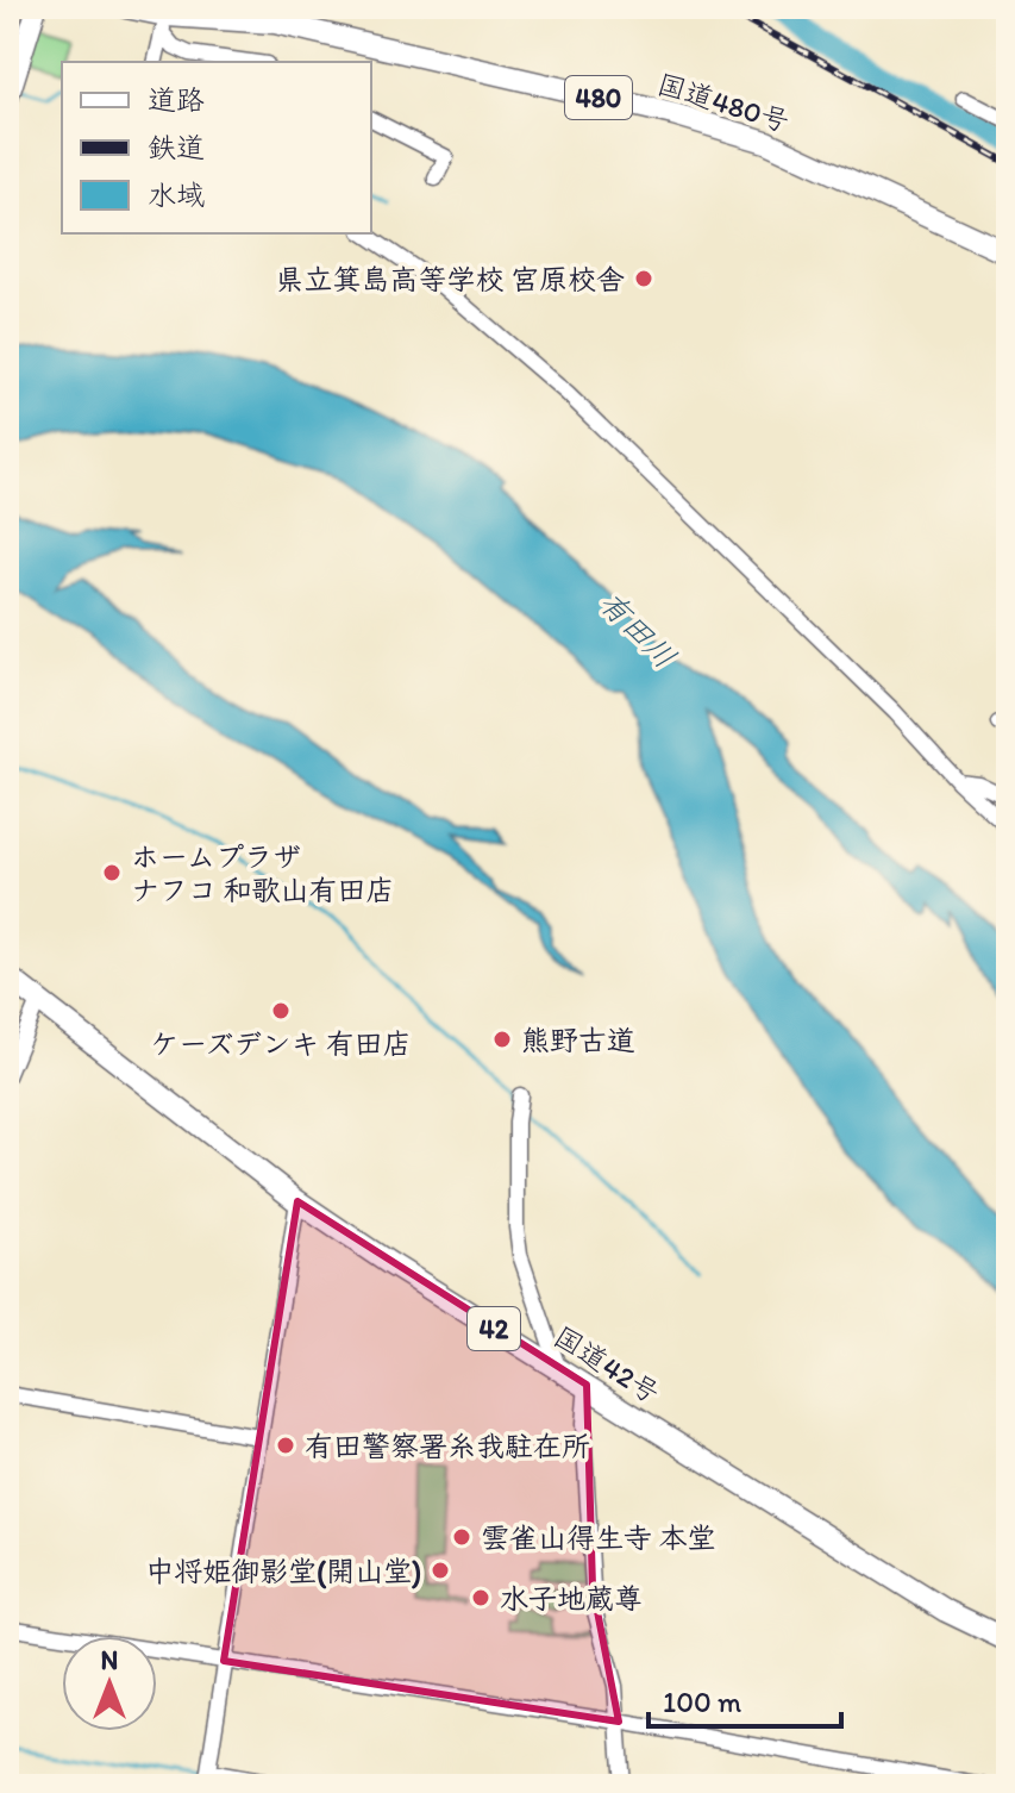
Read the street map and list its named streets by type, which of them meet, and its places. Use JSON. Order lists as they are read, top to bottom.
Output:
{
  "streets": {
    "highway": [
      "480",
      "国道480号",
      "42",
      "国道42号"
    ]
  },
  "water": ["有田川"],
  "places": [
    "県立箕島高等学校 宮原校舎",
    "ホームプラザ ナフコ 和歌山有田店",
    "ケーズデンキ 有田店",
    "熊野古道",
    "有田警察署糸我駐在所",
    "雲雀山得生寺 本堂",
    "中将姫御影堂(開山堂)",
    "水子地蔵尊"
  ],
  "legend": ["道路", "鉄道", "水域"],
  "scale_bar": "100 m",
  "north": "top"
}
